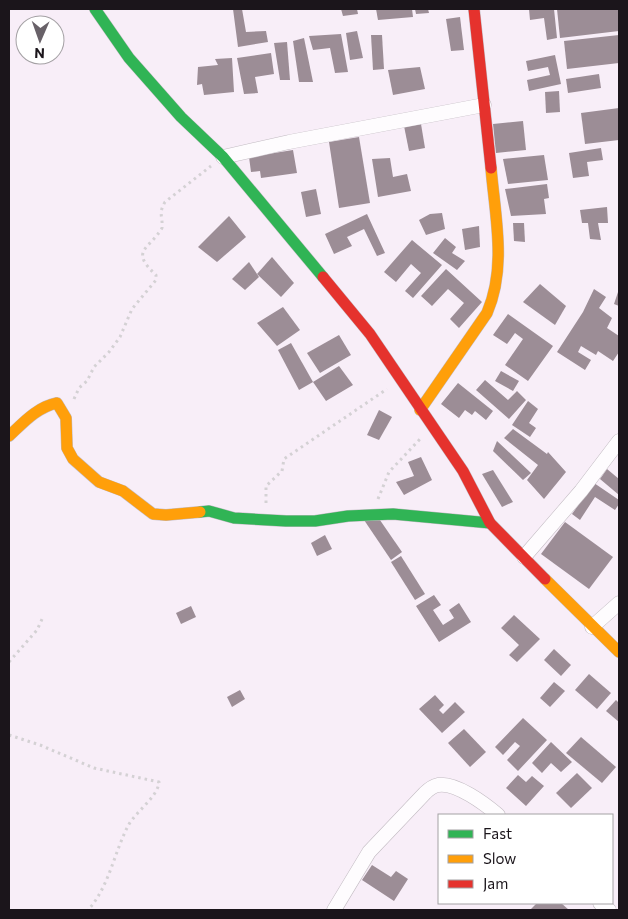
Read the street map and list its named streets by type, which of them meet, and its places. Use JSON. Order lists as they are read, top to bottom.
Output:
{
  "legend": ["Fast", "Slow", "Jam"],
  "north": "bottom"
}
